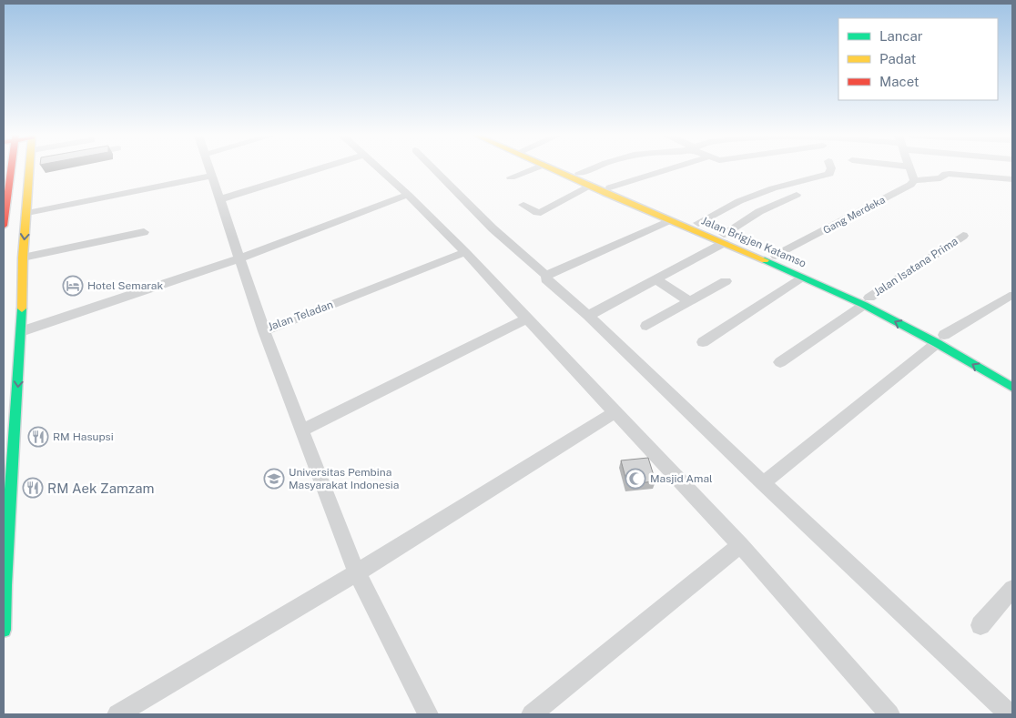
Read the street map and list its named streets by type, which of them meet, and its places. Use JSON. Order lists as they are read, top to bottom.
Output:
{
  "streets": {
    "main road": ["Jalan Brigjen Katamso"],
    "street": ["Gang Merdeka", "Jalan Isatana Prima", "Jalan Teladan"]
  },
  "crossings": [
    ["Gang Merdeka", "Jalan Brigjen Katamso"],
    ["Jalan Brigjen Katamso", "Jalan Isatana Prima"]
  ],
  "places": {
    "hotel": ["Hotel Semarak"],
    "restaurant": ["RM Hasupsi", "RM Aek Zamzam"],
    "school or university": ["Universitas Pembina Masyarakat Indonesia"],
    "mosque": ["Masjid Amal"]
  },
  "legend": ["Lancar", "Padat", "Macet"]
}
